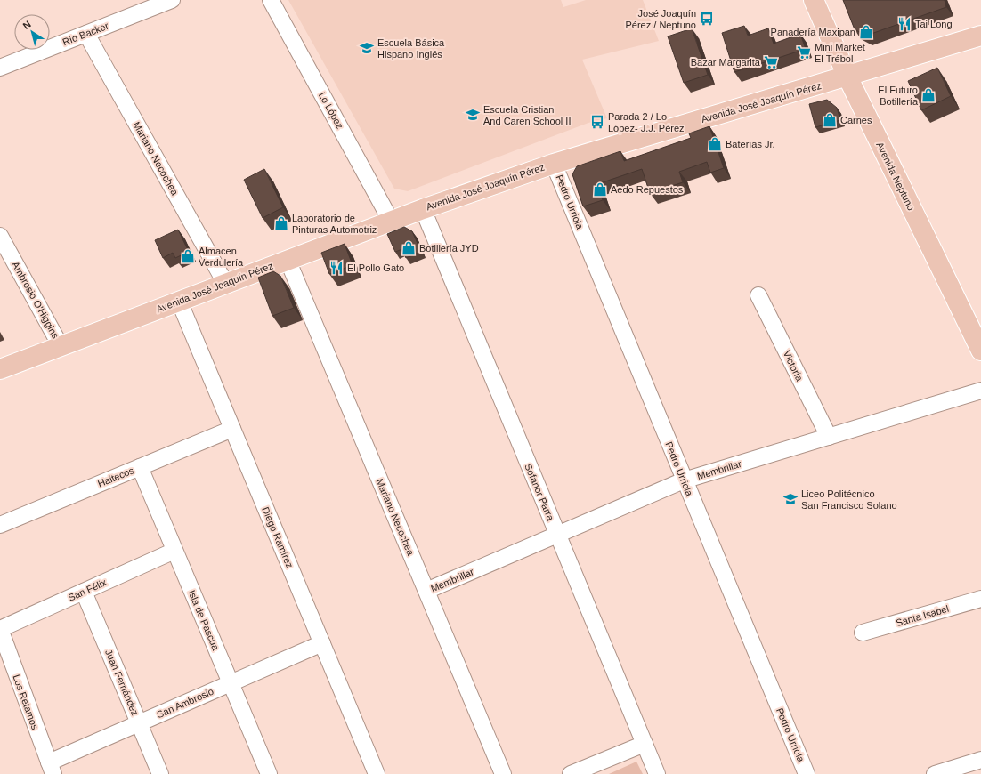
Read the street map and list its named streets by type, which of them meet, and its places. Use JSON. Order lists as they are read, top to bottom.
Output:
{
  "streets": {
    "main road": ["Avenida José Joaquín Pérez", "Avenida Neptuno"],
    "street": [
      "Río Backer",
      "Lo López",
      "Mariano Necochea",
      "Pedro Urriola",
      "Ambrosio O'Higgins",
      "Victoria",
      "Membrillar",
      "Haitecos",
      "Sofanor Parra",
      "Diego Ramírez",
      "San Félix",
      "Santa Isabel",
      "Isla de Pascua",
      "Juan Fernández",
      "Los Retamos",
      "San Ambrosio"
    ]
  },
  "crossings": [
    ["Río Backer", "Mariano Necochea"],
    ["Avenida José Joaquín Pérez", "Lo López"],
    ["Avenida José Joaquín Pérez", "Mariano Necochea"],
    ["Avenida José Joaquín Pérez", "Avenida Neptuno"],
    ["Avenida José Joaquín Pérez", "Pedro Urriola"],
    ["Avenida José Joaquín Pérez", "Ambrosio O'Higgins"],
    ["Avenida José Joaquín Pérez", "Sofanor Parra"],
    ["Avenida José Joaquín Pérez", "Diego Ramírez"],
    ["Mariano Necochea", "Membrillar"],
    ["Pedro Urriola", "Membrillar"],
    ["Victoria", "Membrillar"],
    ["Membrillar", "Sofanor Parra"],
    ["Haitecos", "Diego Ramírez"],
    ["Haitecos", "Isla de Pascua"],
    ["Diego Ramírez", "San Ambrosio"],
    ["San Félix", "Isla de Pascua"],
    ["San Félix", "Juan Fernández"],
    ["San Félix", "Los Retamos"],
    ["Isla de Pascua", "San Ambrosio"],
    ["Juan Fernández", "San Ambrosio"],
    ["Los Retamos", "San Ambrosio"]
  ],
  "places": {
    "bus stop": ["José Joaquín Pérez / Neptuno", "Parada 2 / Lo López- J.J. Pérez"],
    "restaurant": ["Tai Long", "El Pollo Gato"],
    "shop": [
      "Panadería Maxipan",
      "El Futuro Botillería",
      "Carnes",
      "Baterías Jr.",
      "Aedo Repuestos",
      "Laboratorio de Pinturas Automotriz",
      "Botillería JYD",
      "Almacen Verdulería"
    ],
    "school or university": ["Escuela Básica Hispano Inglés", "Escuela Cristian And Caren School II", "Liceo Politécnico San Francisco Solano"],
    "supermarket": ["Mini Market El Trébol", "Bazar Margarita"]
  },
  "north": "top left"
}
